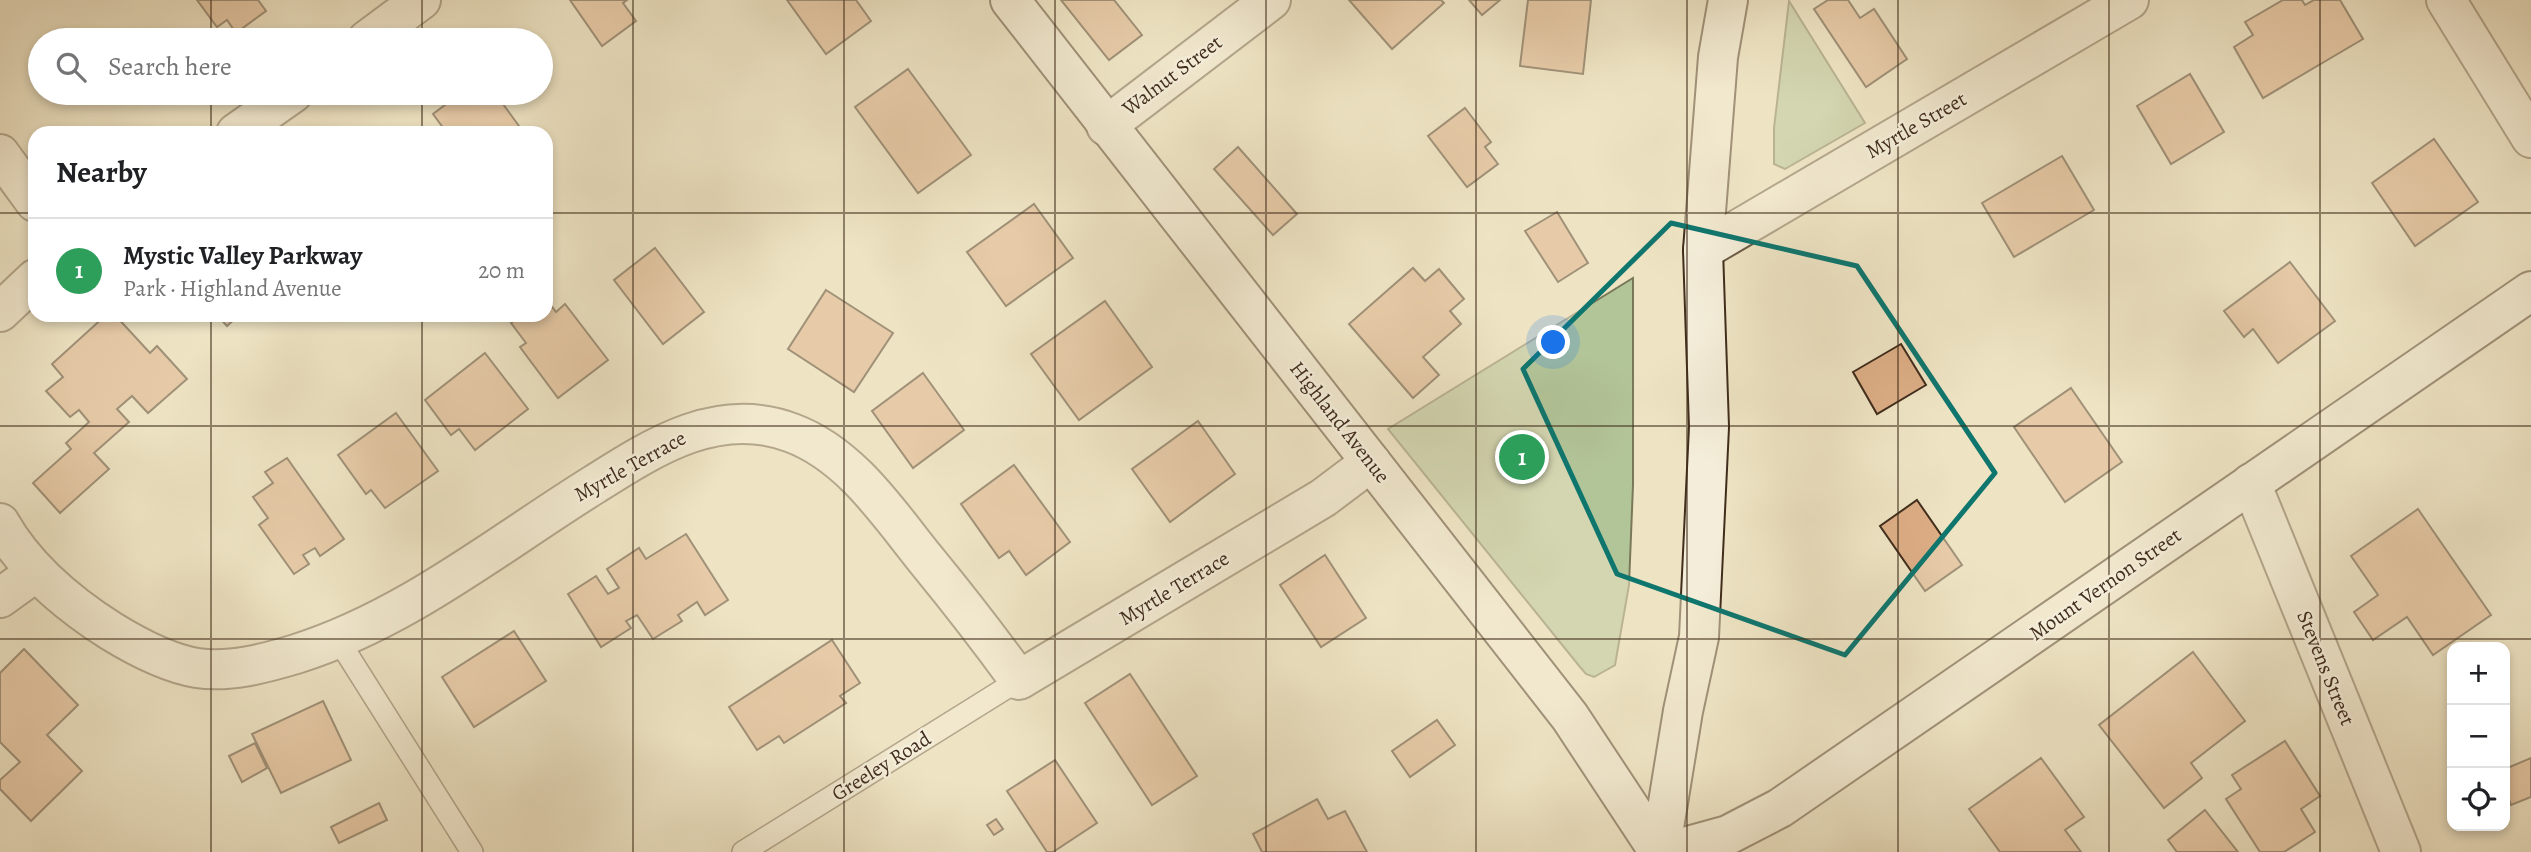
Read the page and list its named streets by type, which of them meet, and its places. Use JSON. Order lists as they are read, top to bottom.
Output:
{
  "streets": {
    "street": [
      "Walnut Street",
      "Myrtle Street",
      "Highland Avenue",
      "Myrtle Terrace",
      "Mount Vernon Street",
      "Stevens Street"
    ],
    "lane": ["Greeley Road"]
  },
  "crossings": [
    ["Walnut Street", "Highland Avenue"],
    ["Highland Avenue", "Myrtle Terrace"],
    ["Myrtle Terrace", "Greeley Road"],
    ["Mount Vernon Street", "Stevens Street"]
  ],
  "page": {
    "search": "Search here",
    "heading": "Nearby",
    "list": [
      {
        "mark": "1",
        "name": "Mystic Valley Parkway",
        "note": "Park · Highland Avenue",
        "value": "20 m"
      }
    ],
    "pins": "1",
    "map_buttons": ["+", "−"]
  }
}
